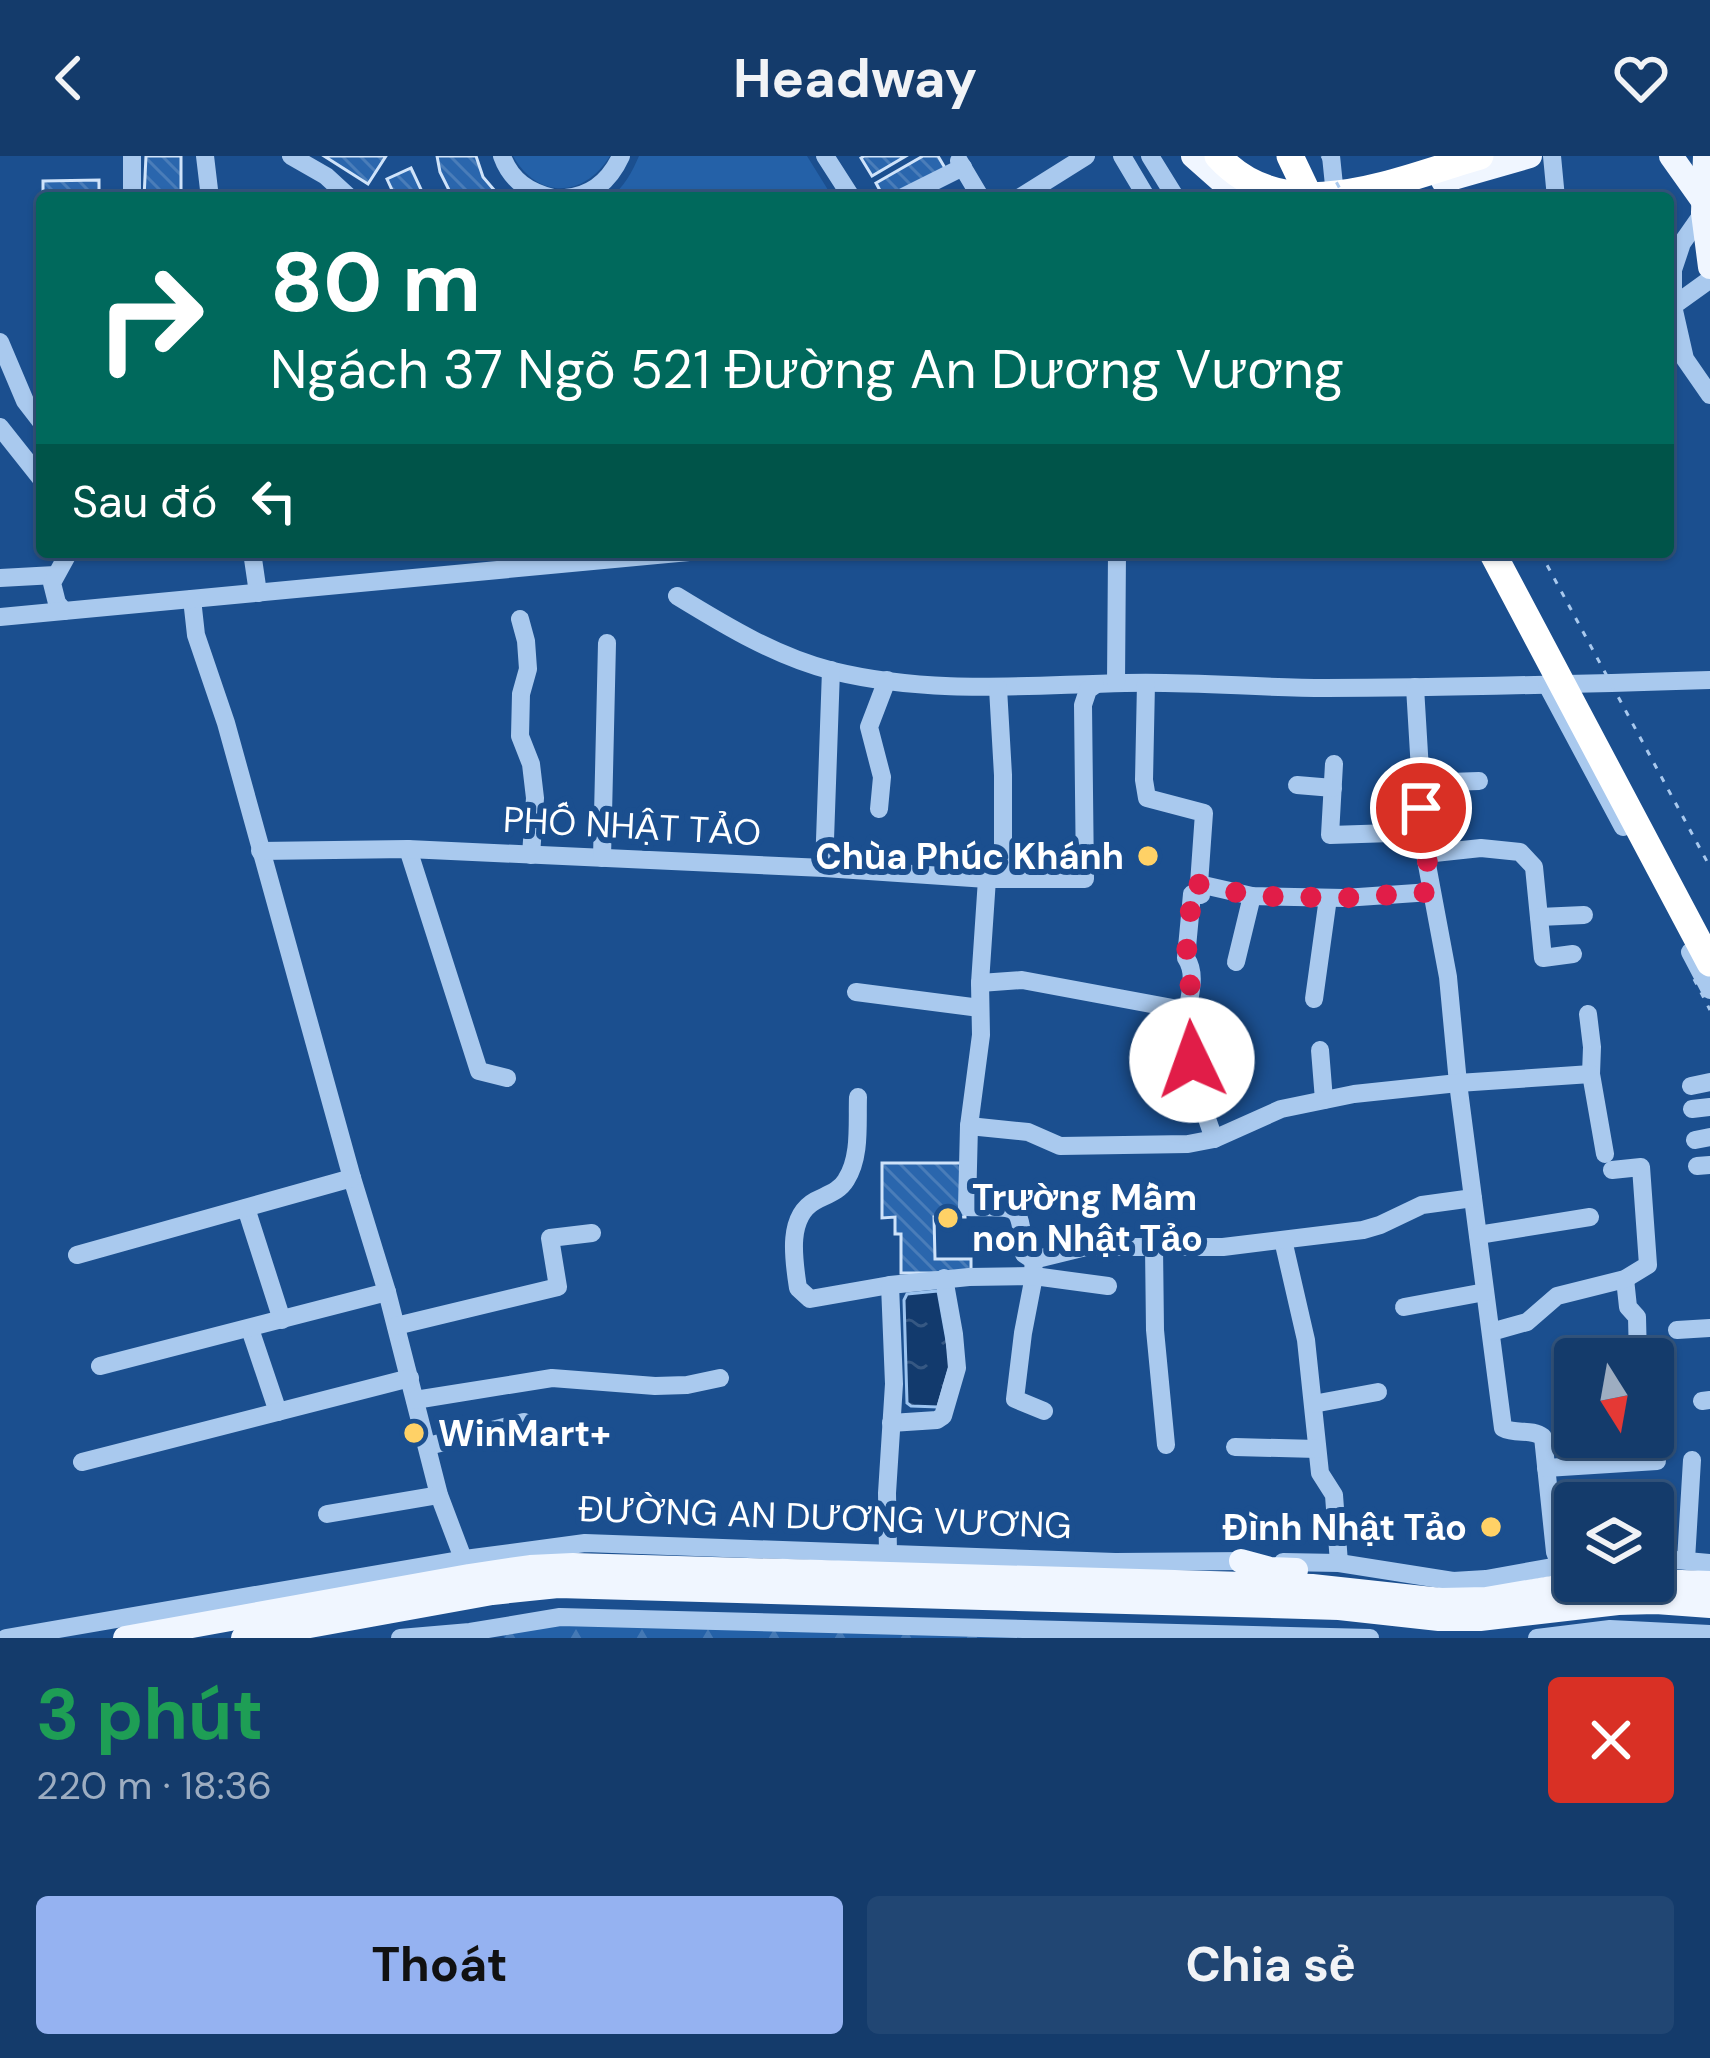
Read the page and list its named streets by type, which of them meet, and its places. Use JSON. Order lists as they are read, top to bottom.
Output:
{
  "streets": {
    "main road": ["ĐƯỜNG AN DƯƠNG VƯƠNG"],
    "street": ["PHỐ NHẬT TẢO"]
  },
  "places": [
    "Chùa Phúc Khánh",
    "Trường Mầm non Nhật Tảo",
    "WinMart+",
    "Đình Nhật Tảo"
  ],
  "north": "bottom",
  "page": {
    "header": "Headway",
    "turn": ["80 m", "Ngách 37 Ngõ 521 Đường An Dương Vương"],
    "then": "Sau đó",
    "heading": ["3 phút", "220 m · 18:36"],
    "buttons": ["Thoát", "Chia sẻ"]
  }
}
